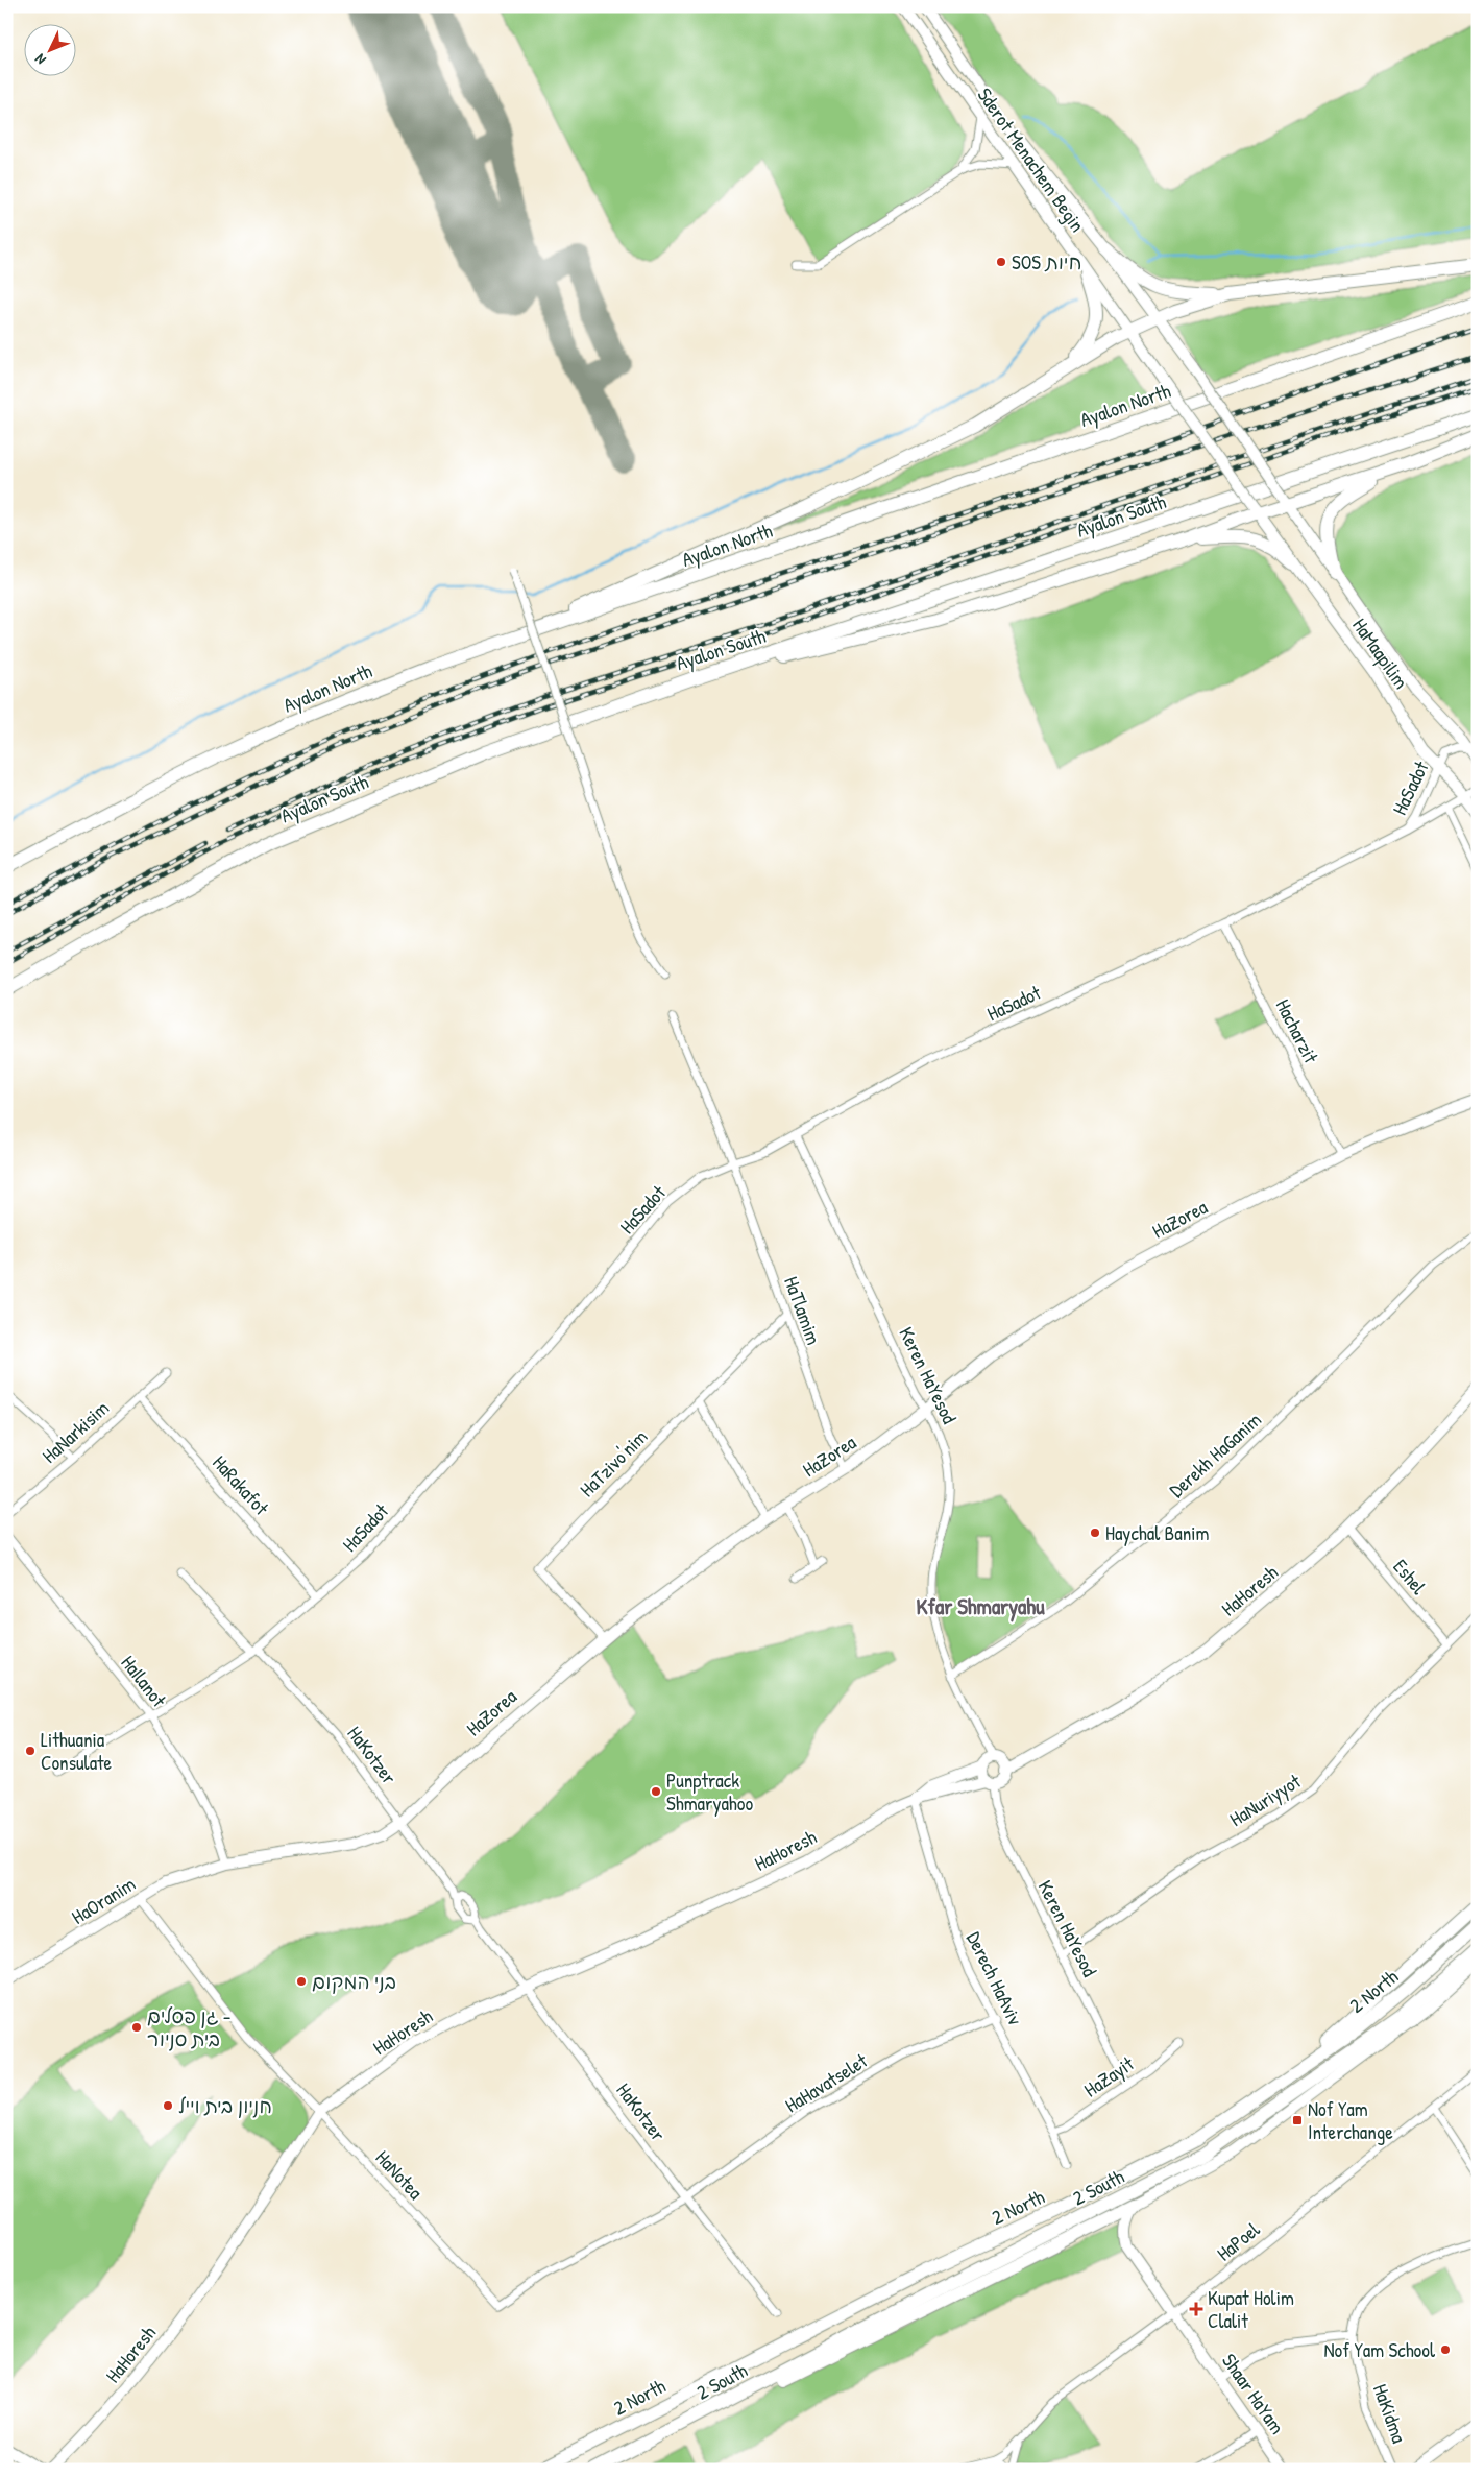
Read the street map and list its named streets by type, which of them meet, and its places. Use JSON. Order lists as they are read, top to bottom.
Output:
{
  "streets": {
    "highway": [
      "Ayalon North",
      "Ayalon South",
      "2 North",
      "2 South"
    ],
    "street": [
      "Sderot Menachem Begin",
      "HaMaapilim",
      "HaSadot",
      "Hacharzit",
      "HaZorea",
      "HaTlamim",
      "Keren HaYesod",
      "HaNarkisim",
      "Derekh HaGanim",
      "HaTzivo'nim",
      "HaRakafot",
      "Eshel",
      "HaHoresh",
      "HaIlanot",
      "HaKotzer",
      "HaNuriyyot",
      "HaOranim",
      "Derech HaAviv",
      "HaZayit",
      "HaHavatselet",
      "HaNotea",
      "HaPoel",
      "Shaar HaYam",
      "HaKidma"
    ]
  },
  "crossings": [
    ["Sderot Menachem Begin", "HaMaapilim"],
    ["HaMaapilim", "HaSadot"],
    ["HaSadot", "Hacharzit"],
    ["HaSadot", "HaTlamim"],
    ["HaSadot", "Keren HaYesod"],
    ["HaSadot", "HaRakafot"],
    ["HaSadot", "HaIlanot"],
    ["HaSadot", "HaKotzer"],
    ["Hacharzit", "HaZorea"],
    ["HaZorea", "HaTlamim"],
    ["HaZorea", "Keren HaYesod"],
    ["HaZorea", "HaTzivo'nim"],
    ["HaZorea", "HaIlanot"],
    ["HaZorea", "HaKotzer"],
    ["HaZorea", "HaOranim"],
    ["HaTlamim", "HaTzivo'nim"],
    ["Keren HaYesod", "Derekh HaGanim"],
    ["Keren HaYesod", "HaHoresh"],
    ["Keren HaYesod", "HaNuriyyot"],
    ["Keren HaYesod", "HaZayit"],
    ["HaNarkisim", "HaRakafot"],
    ["Eshel", "HaHoresh"],
    ["Eshel", "HaNuriyyot"],
    ["HaHoresh", "HaKotzer"],
    ["HaHoresh", "Derech HaAviv"],
    ["HaHoresh", "HaNotea"],
    ["HaIlanot", "HaOranim"],
    ["HaKotzer", "HaHavatselet"],
    ["HaKotzer", "HaNotea"],
    ["HaOranim", "HaNotea"],
    ["Derech HaAviv", "HaZayit"],
    ["Derech HaAviv", "HaHavatselet"],
    ["HaHavatselet", "HaNotea"],
    ["HaPoel", "Shaar HaYam"]
  ],
  "districts": ["Kfar Shmaryahu"],
  "places": {
    "other": [
      "SOS חיות",
      "Haychal Banim",
      "Lithuania Consulate",
      "Punptrack Shmaryahoo",
      "בני המקום",
      "גן פסלים - בית סניור",
      "חניון בית וייל",
      "Nof Yam School"
    ],
    "transit": ["Nof Yam Interchange"],
    "health": ["Kupat Holim Clalit"]
  },
  "north": "bottom left"
}
